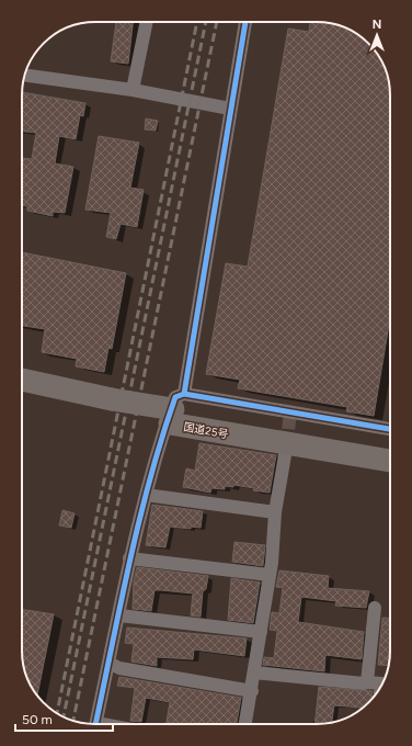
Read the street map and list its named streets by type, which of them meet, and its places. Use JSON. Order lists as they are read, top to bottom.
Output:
{
  "streets": {
    "highway": ["国道25号"]
  },
  "scale_bar": "50 m",
  "north": "top"
}
